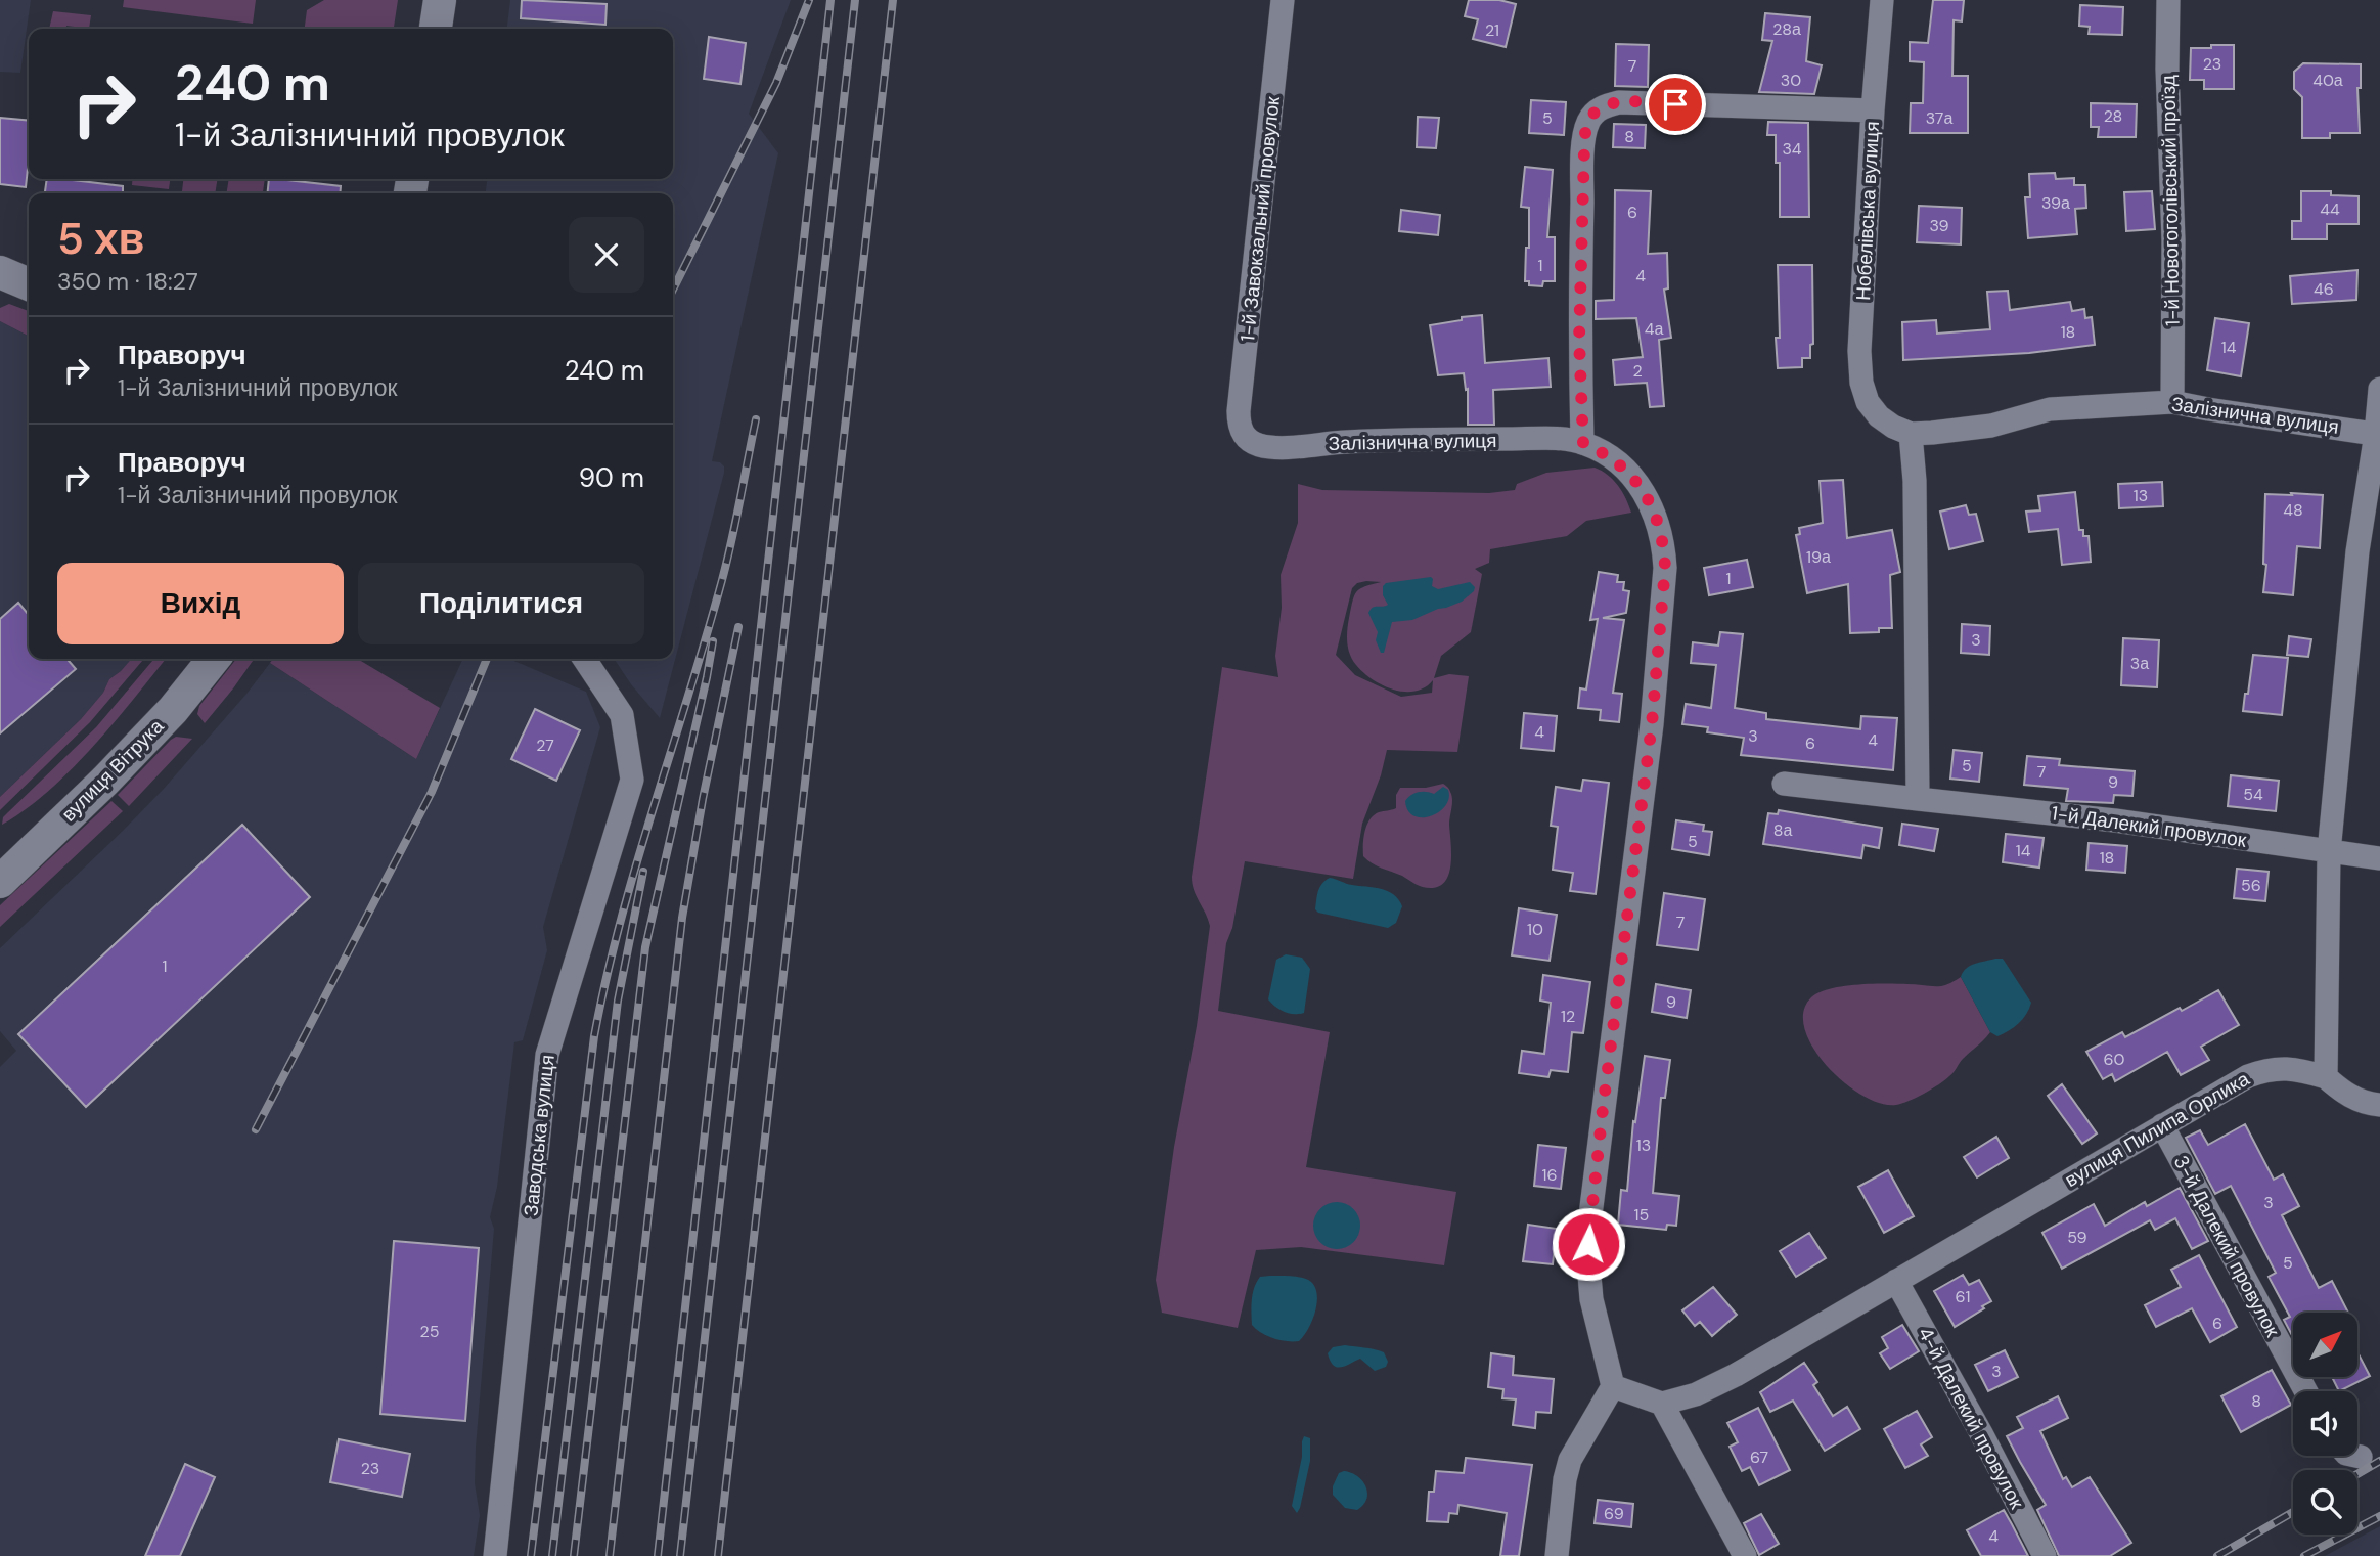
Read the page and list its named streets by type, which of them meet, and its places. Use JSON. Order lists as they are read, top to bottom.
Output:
{
  "streets": {
    "main road": ["вулиця Вітрука"],
    "street": [
      "1-й Новогоголівський проїзд",
      "Нобелівська вулиця",
      "1-й Завокзальний провулок",
      "Залізнична вулиця",
      "1-й Далекий провулок",
      "вулиця Пилипа Орлика",
      "Заводська вулиця",
      "3-й Далекий провулок",
      "4-й Далекий провулок"
    ]
  },
  "crossings": [
    ["1-й Новогоголівський проїзд", "Залізнична вулиця"],
    ["Нобелівська вулиця", "Залізнична вулиця"],
    ["1-й Завокзальний провулок", "Залізнична вулиця"],
    ["вулиця Пилипа Орлика", "3-й Далекий провулок"],
    ["вулиця Пилипа Орлика", "4-й Далекий провулок"]
  ],
  "house_numbers": [
    "28а",
    "21",
    "23",
    "7",
    "30",
    "40а",
    "28",
    "5",
    "37а",
    "8",
    "34",
    "39а",
    "44",
    "6",
    "39",
    "1",
    "4",
    "46",
    "4а",
    "18",
    "14",
    "2",
    "13",
    "48",
    "19а",
    "1",
    "3",
    "3а",
    "4",
    "3",
    "4",
    "6",
    "27",
    "5",
    "7",
    "9",
    "54",
    "8а",
    "5",
    "14",
    "18",
    "56",
    "7",
    "10",
    "1",
    "9",
    "12",
    "60",
    "13",
    "16",
    "3",
    "15",
    "59",
    "5",
    "61",
    "6",
    "25",
    "3",
    "8",
    "67",
    "23",
    "69",
    "4"
  ],
  "north": "top right",
  "page": {
    "turn": ["240 m", "1-й Залізничний провулок"],
    "heading": ["5 хв", "350 m · 18:27"],
    "list": [
      {
        "name": "Праворуч",
        "note": "1-й Залізничний провулок",
        "value": "240 m"
      },
      {
        "name": "Праворуч",
        "note": "1-й Залізничний провулок",
        "value": "90 m"
      }
    ],
    "buttons": ["Вихід", "Поділитися"]
  }
}
